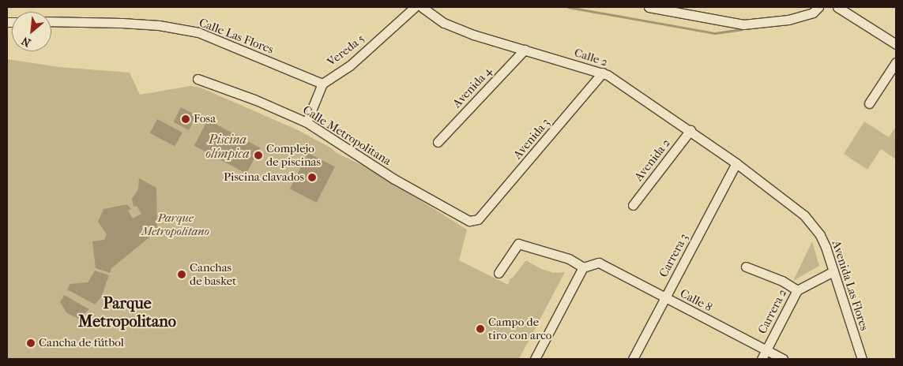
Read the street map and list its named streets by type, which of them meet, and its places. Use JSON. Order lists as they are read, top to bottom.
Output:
{
  "streets": {
    "street": [
      "Calle Las Flores",
      "Vereda 5",
      "Calle 2",
      "Avenida 4",
      "Calle Metropolitana",
      "Avenida 3",
      "Avenida 2",
      "Carrera 3",
      "Avenida Las Flores",
      "Calle 8",
      "Carrera 2"
    ]
  },
  "crossings": [
    ["Calle Las Flores", "Vereda 5"],
    ["Vereda 5", "Calle Metropolitana"],
    ["Calle 2", "Avenida 4"],
    ["Calle 2", "Avenida 3"],
    ["Calle 2", "Avenida 2"],
    ["Calle 2", "Carrera 3"],
    ["Calle 2", "Avenida Las Flores"],
    ["Calle Metropolitana", "Avenida 3"],
    ["Carrera 3", "Avenida Las Flores"],
    ["Carrera 3", "Calle 8"],
    ["Avenida Las Flores", "Carrera 2"],
    ["Calle 8", "Carrera 2"]
  ],
  "districts": ["Parque Metropolitano"],
  "water": ["Piscina olímpica"],
  "parks": ["Parque Metropolitano"],
  "places": [
    "Fosa",
    "Complejo de piscinas",
    "Piscina clavados",
    "Canchas de basket",
    "Campo de tiro con arco",
    "Cancha de fútbol"
  ],
  "north": "bottom left"
}
